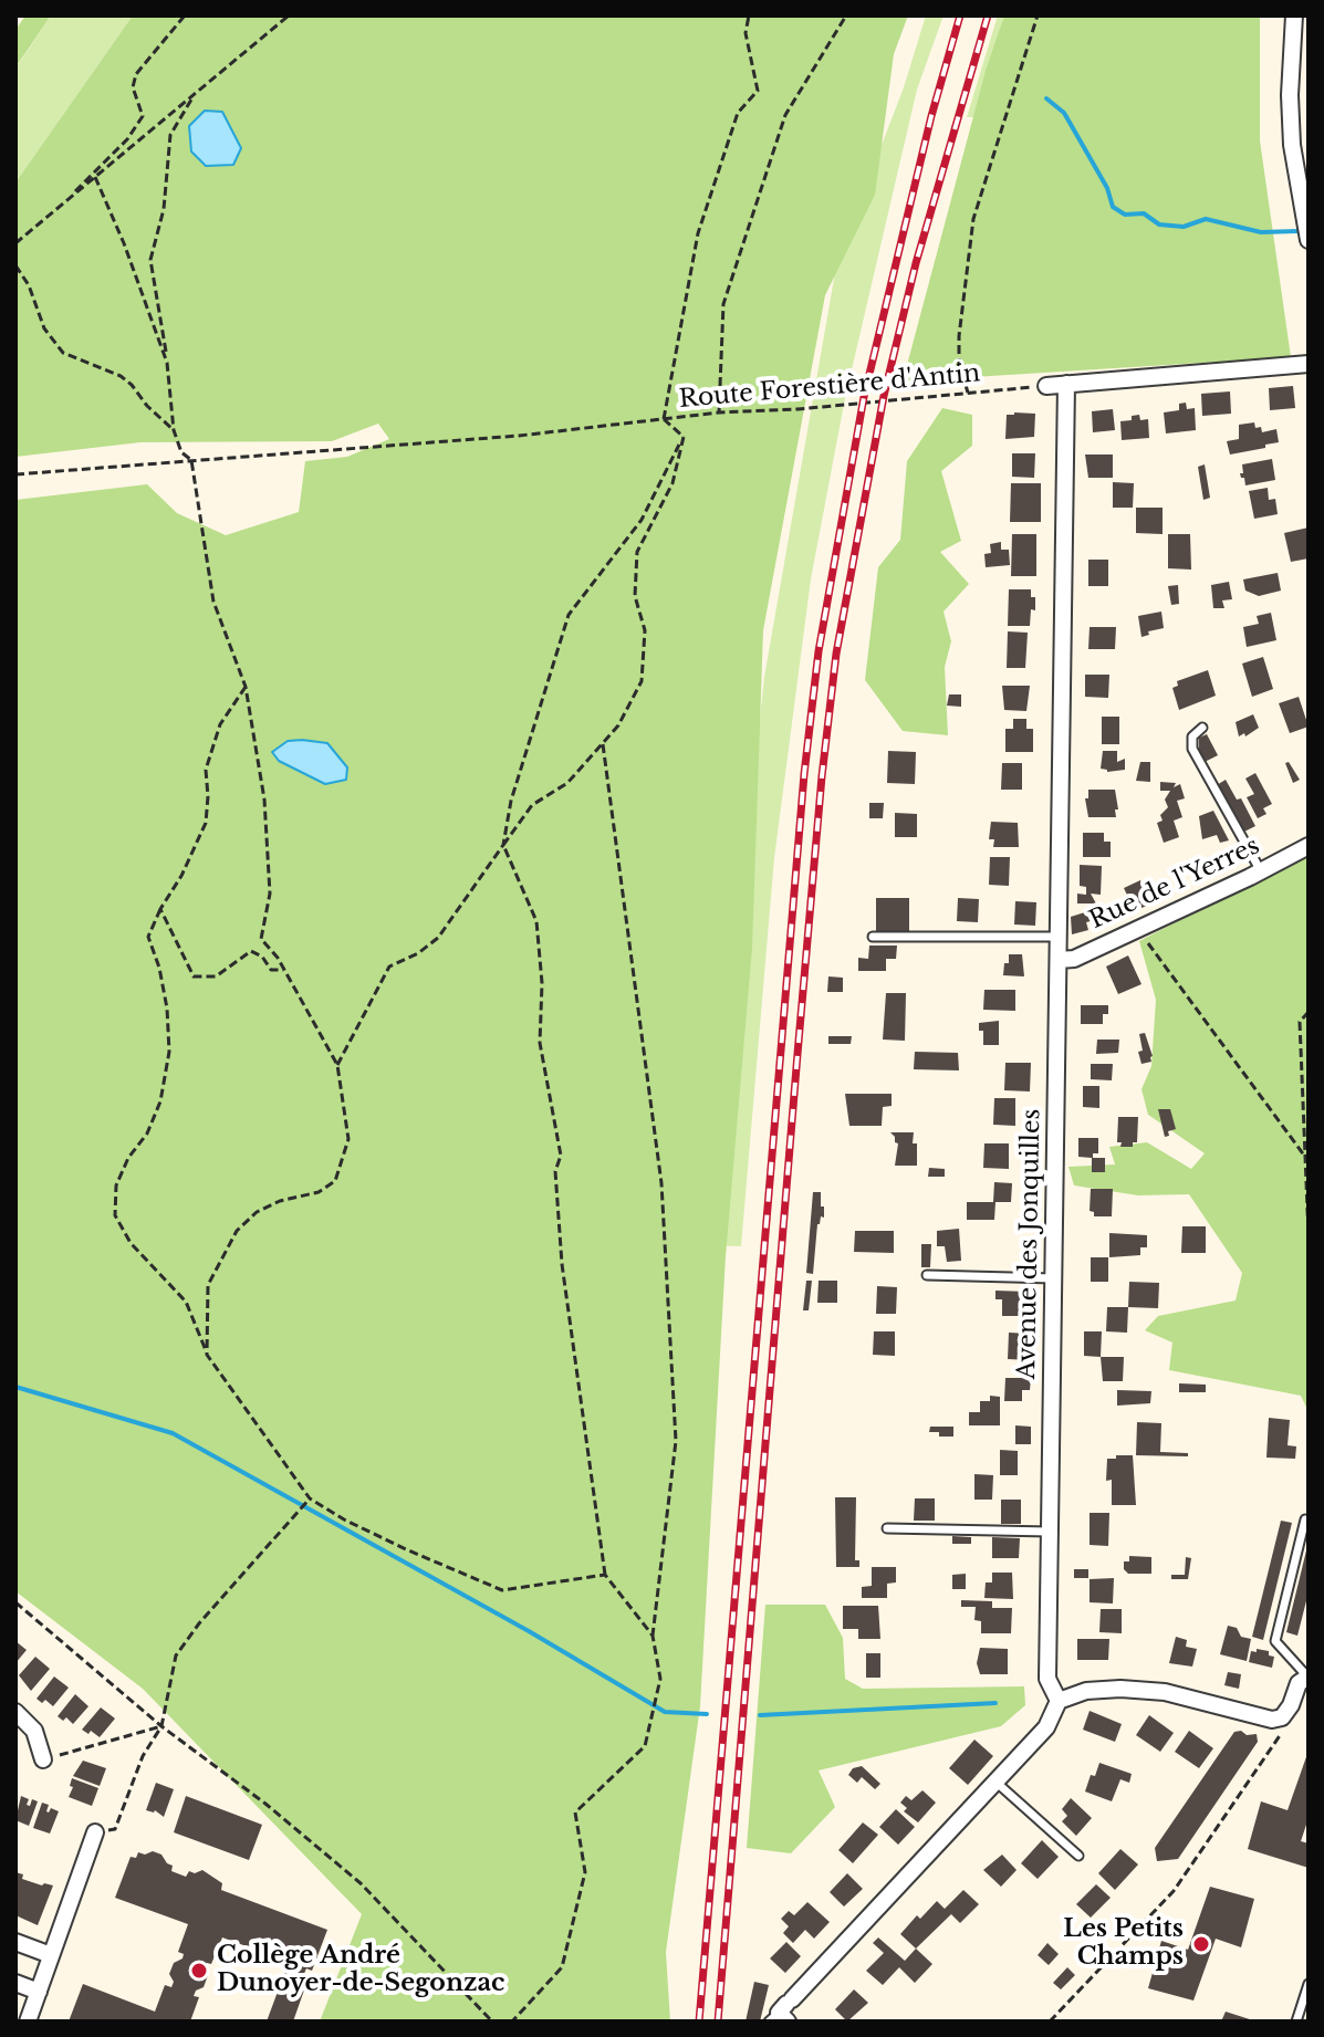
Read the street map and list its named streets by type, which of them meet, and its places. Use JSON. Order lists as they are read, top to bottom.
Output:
{
  "streets": {
    "street": ["Rue de l'Yerres", "Avenue des Jonquilles"],
    "path": ["Route Forestière d'Antin"]
  },
  "crossings": [
    ["Rue de l'Yerres", "Avenue des Jonquilles"]
  ],
  "places": ["Les Petits Champs", "Collège André Dunoyer-de-Segonzac"]
}
